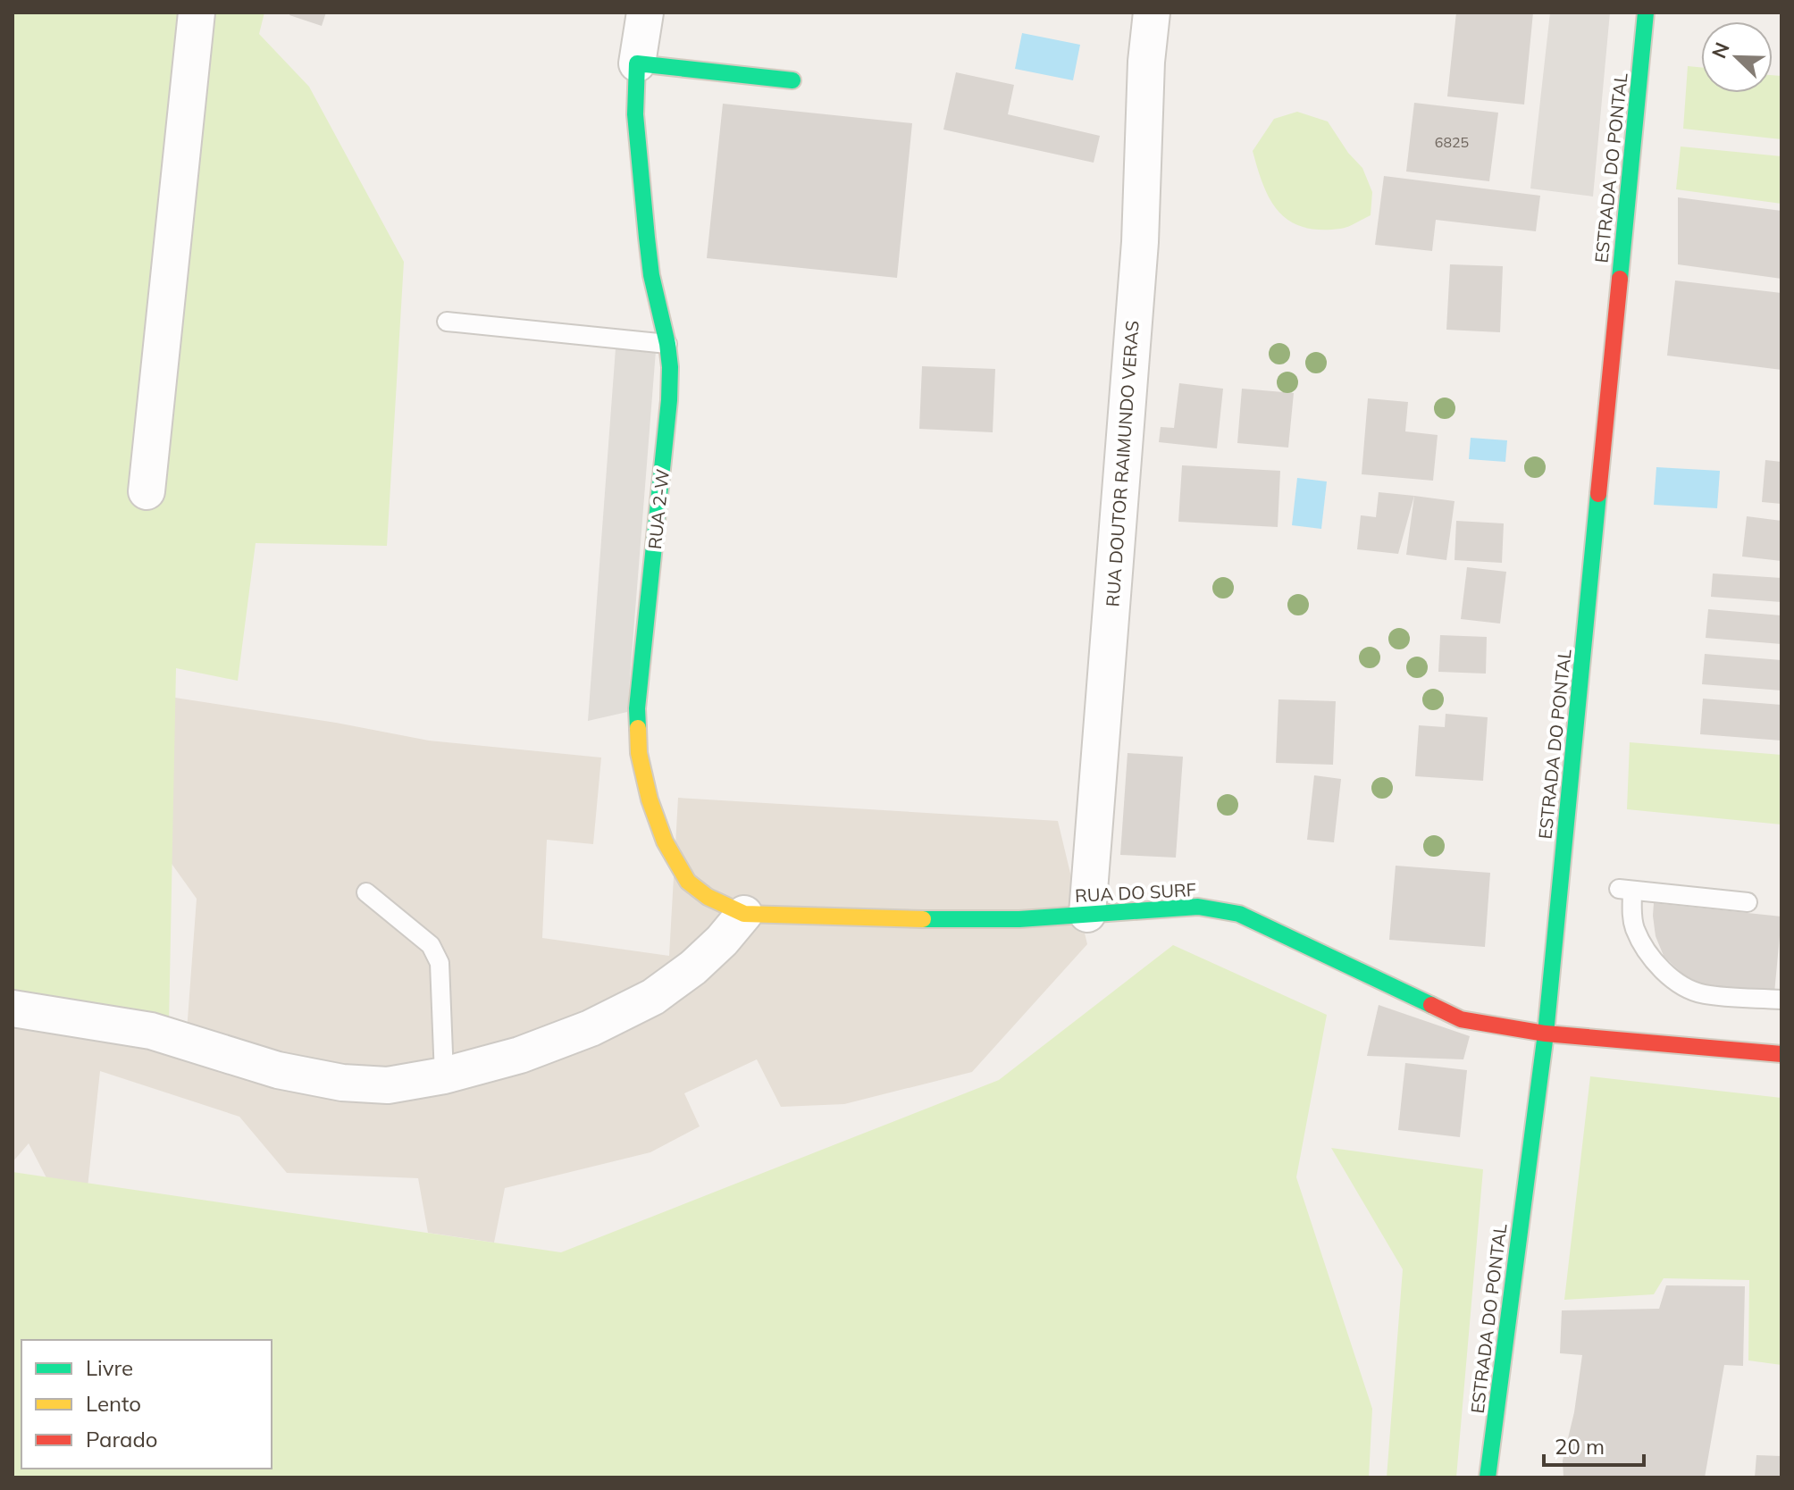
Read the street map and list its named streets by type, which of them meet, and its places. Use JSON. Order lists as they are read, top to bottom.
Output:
{
  "streets": {
    "street": [
      "ESTRADA DO PONTAL",
      "RUA DOUTOR RAIMUNDO VERAS",
      "RUA 2-W",
      "RUA DO SURF"
    ]
  },
  "crossings": [
    ["ESTRADA DO PONTAL", "RUA DO SURF"],
    ["RUA DOUTOR RAIMUNDO VERAS", "RUA DO SURF"],
    ["RUA 2-W", "RUA DO SURF"]
  ],
  "house_numbers": ["6825"],
  "legend": ["Livre", "Lento", "Parado"],
  "scale_bar": "20 m",
  "north": "top left"
}
